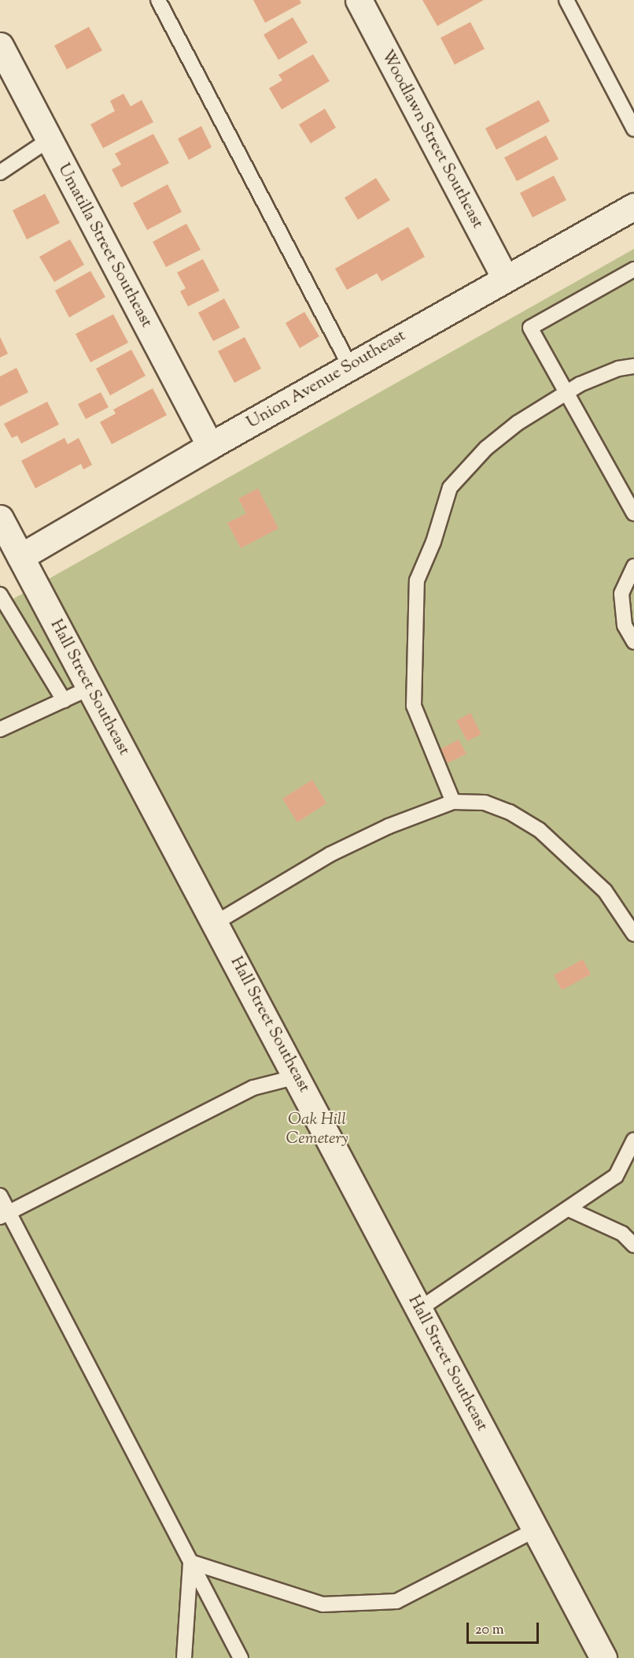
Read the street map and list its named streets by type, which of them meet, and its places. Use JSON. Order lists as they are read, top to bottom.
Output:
{
  "streets": {
    "street": [
      "Woodlawn Street Southeast",
      "Umatilla Street Southeast",
      "Union Avenue Southeast",
      "Hall Street Southeast"
    ]
  },
  "crossings": [
    ["Woodlawn Street Southeast", "Union Avenue Southeast"],
    ["Umatilla Street Southeast", "Union Avenue Southeast"],
    ["Union Avenue Southeast", "Hall Street Southeast"]
  ],
  "parks": ["Oak Hill Cemetery"],
  "scale_bar": "20 m"
}
